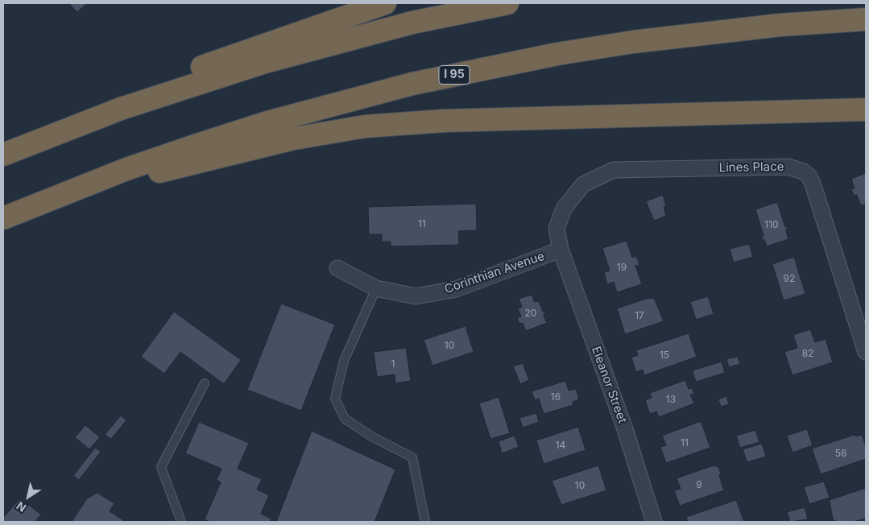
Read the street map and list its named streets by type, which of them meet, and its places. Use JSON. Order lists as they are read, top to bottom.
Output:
{
  "streets": {
    "highway": ["I 95"],
    "street": ["Lines Place", "Corinthian Avenue", "Eleanor Street"]
  },
  "crossings": [
    ["Lines Place", "Corinthian Avenue"],
    ["Lines Place", "Eleanor Street"],
    ["Corinthian Avenue", "Eleanor Street"]
  ],
  "house_numbers": [
    "11",
    "110",
    "19",
    "92",
    "20",
    "17",
    "10",
    "82",
    "15",
    "1",
    "16",
    "13",
    "11",
    "14",
    "56",
    "9",
    "10"
  ],
  "north": "bottom left"
}
